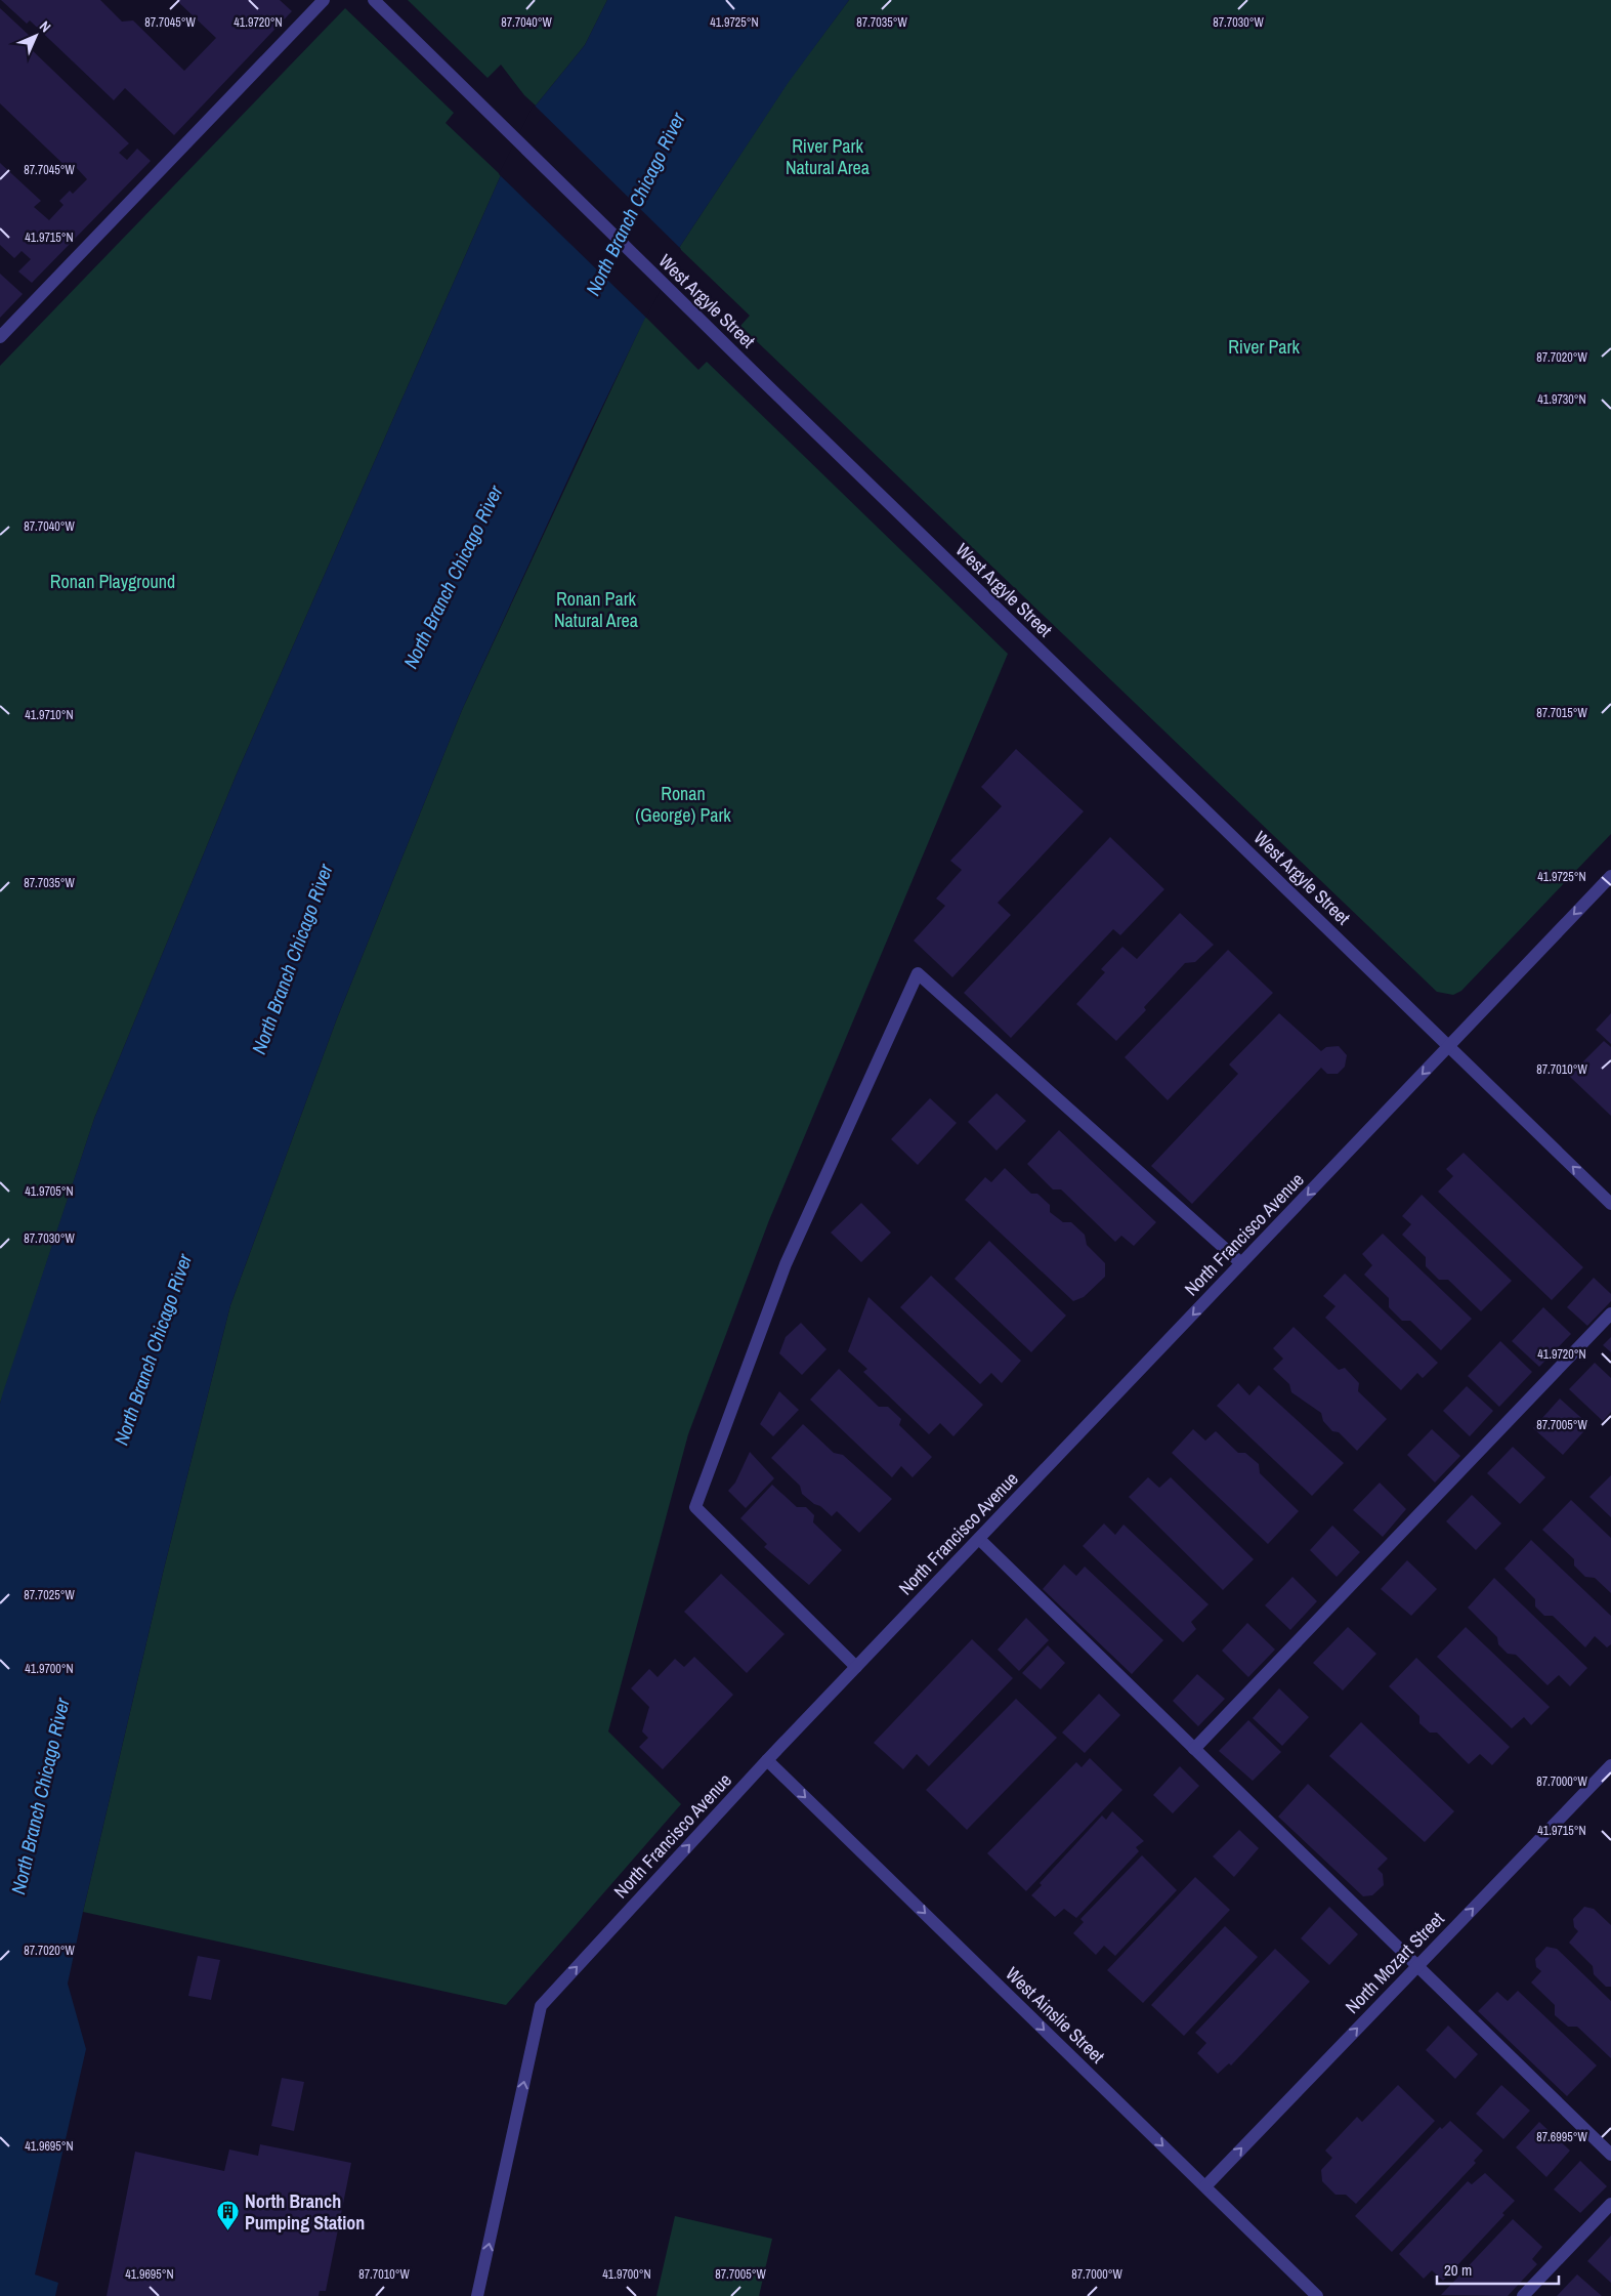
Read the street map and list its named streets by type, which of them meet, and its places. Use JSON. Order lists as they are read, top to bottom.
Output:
{
  "streets": {
    "street": [
      "West Argyle Street",
      "North Francisco Avenue",
      "North Mozart Street",
      "West Ainslie Street"
    ]
  },
  "crossings": [
    ["West Argyle Street", "North Francisco Avenue"],
    ["North Francisco Avenue", "West Ainslie Street"],
    ["North Mozart Street", "West Ainslie Street"]
  ],
  "one_way": ["North Mozart Street", "West Ainslie Street"],
  "water": ["North Branch Chicago River"],
  "parks": [
    "River Park Natural Area",
    "River Park",
    "Ronan Playground",
    "Ronan Park Natural Area",
    "Ronan (George) Park"
  ],
  "places": {
    "building": ["North Branch Pumping Station"]
  },
  "scale_bar": "20 m",
  "north": "top right",
  "coordinates": [
    "87.7045°W",
    "41.9720°N",
    "87.7040°W",
    "41.9725°N",
    "87.7035°W",
    "87.7030°W",
    "41.9715°N",
    "87.7020°W",
    "41.9730°N",
    "87.7015°W",
    "41.9710°N",
    "87.7010°W",
    "41.9705°N",
    "87.7005°W",
    "87.7025°W",
    "41.9700°N",
    "87.7000°W",
    "87.6995°W",
    "41.9695°N"
  ]
}
